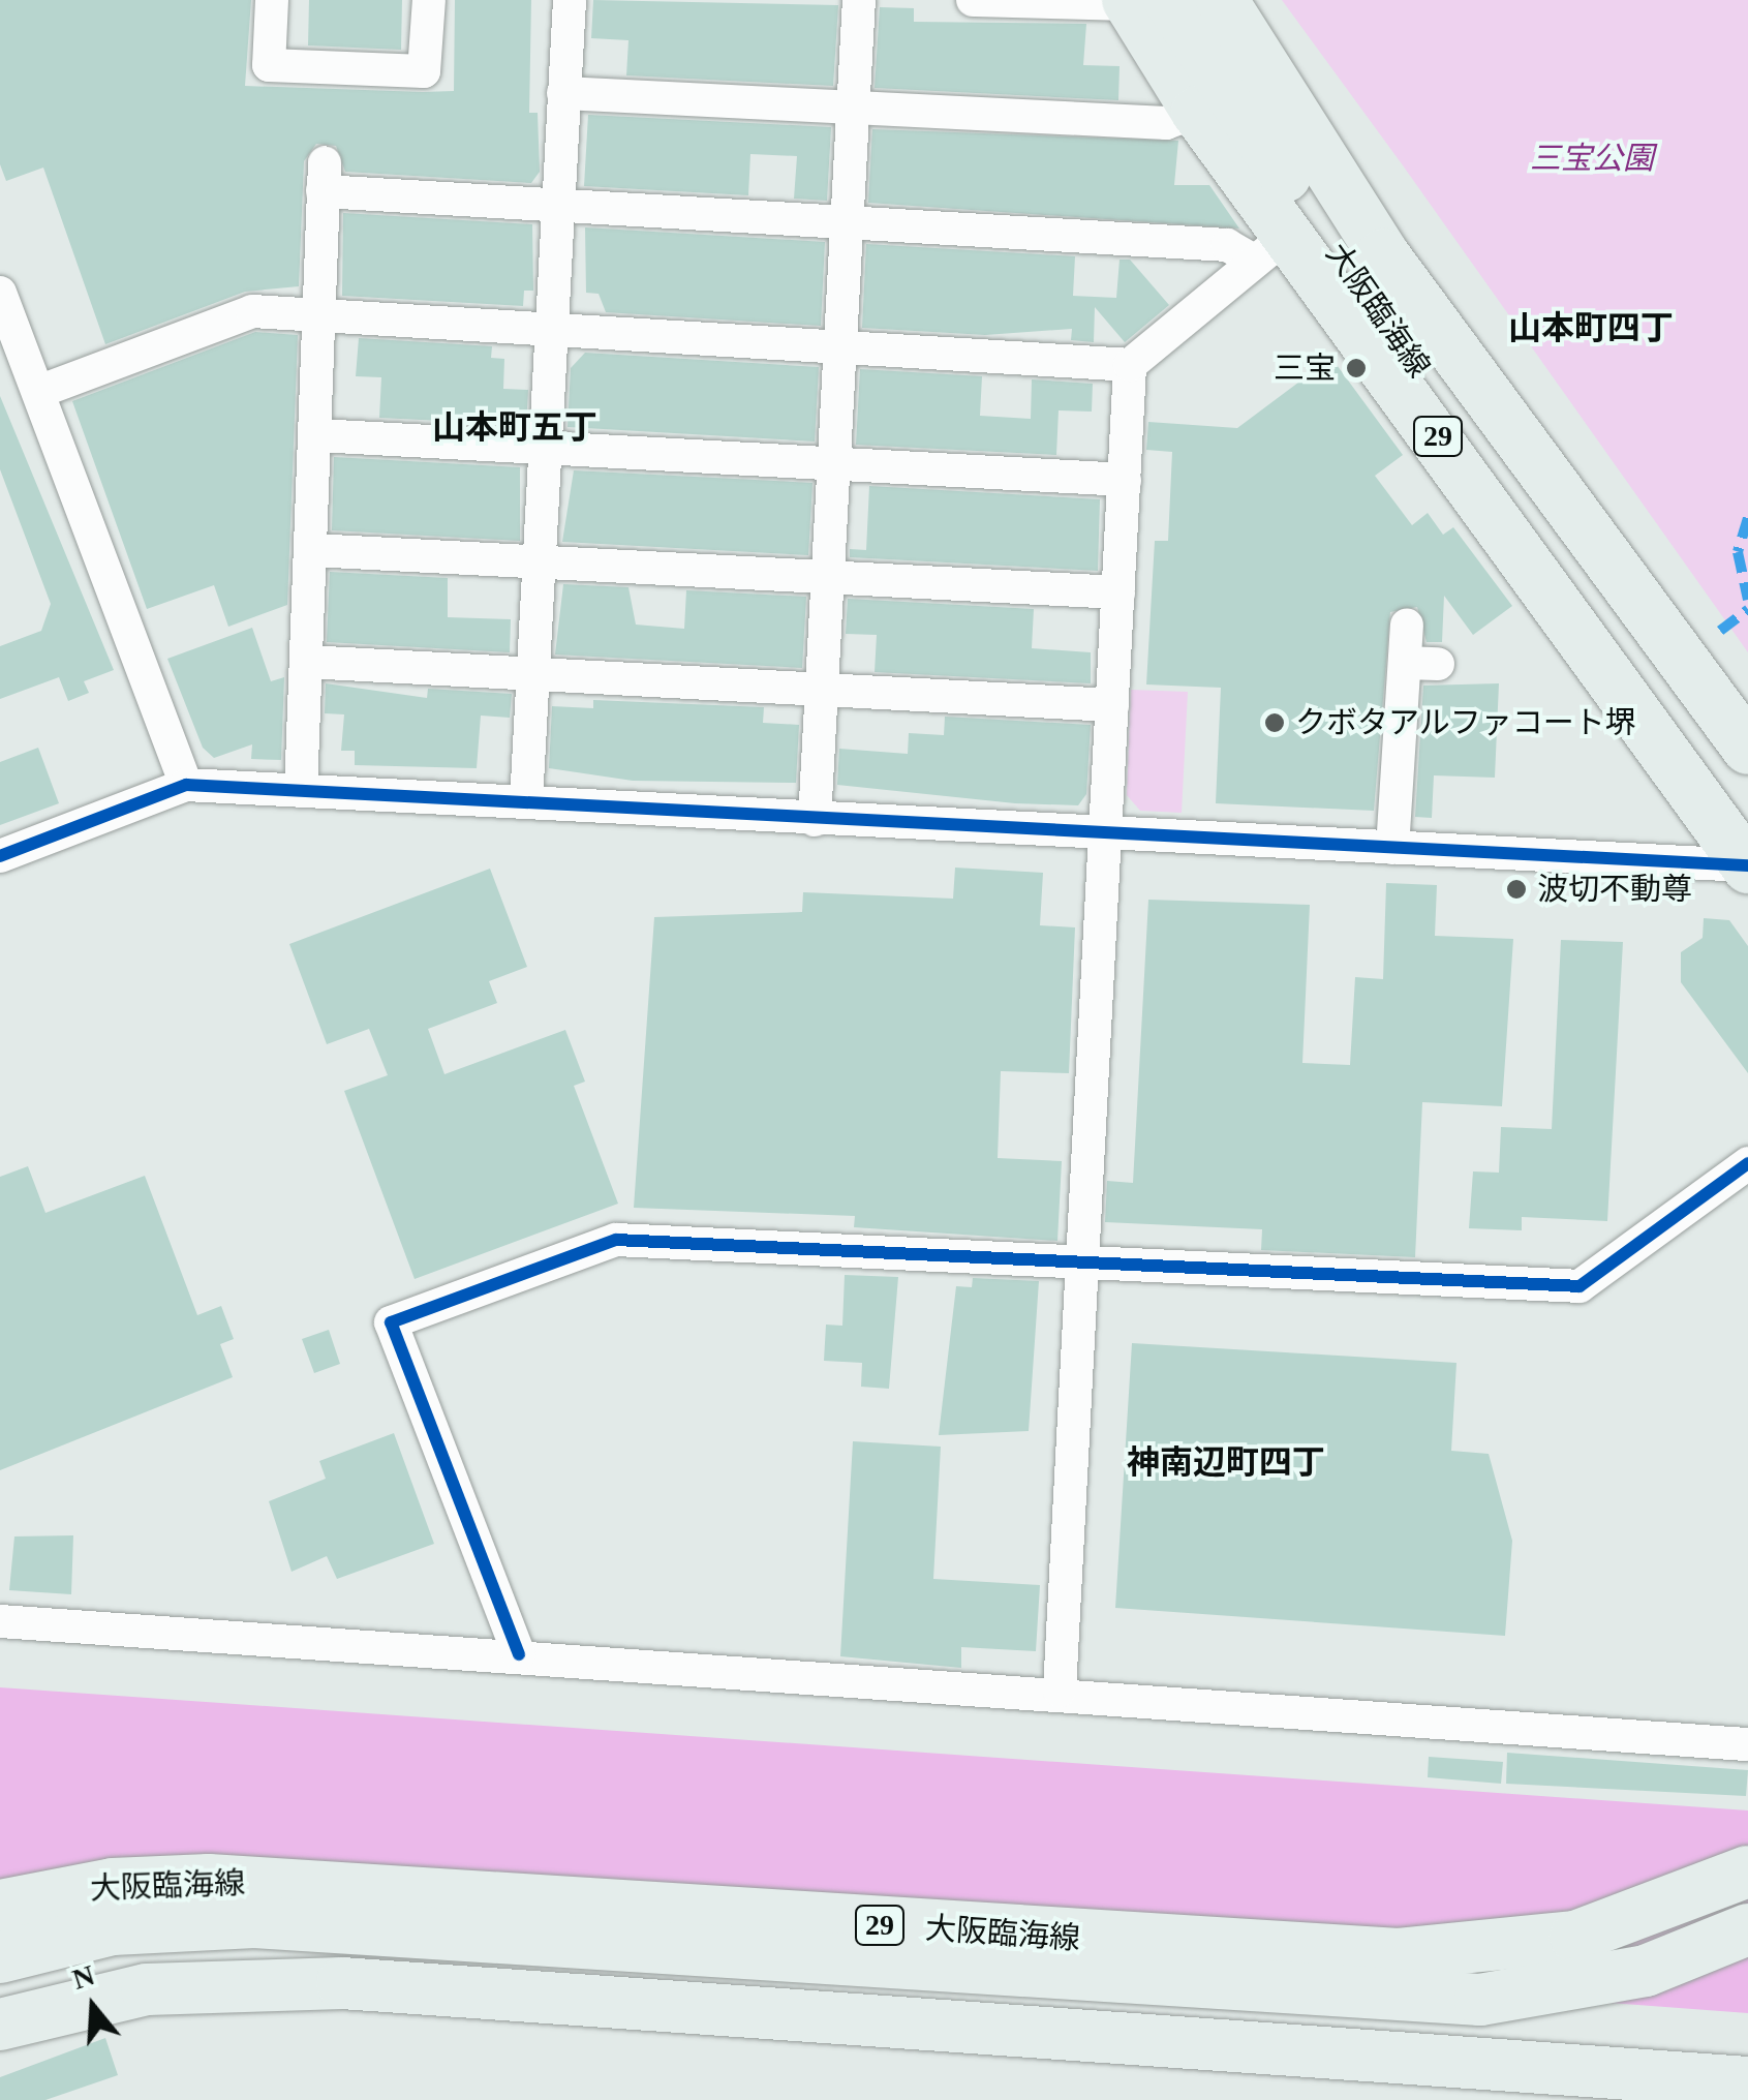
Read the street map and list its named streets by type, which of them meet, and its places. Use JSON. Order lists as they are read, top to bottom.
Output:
{
  "streets": {
    "main road": ["大阪臨海線", "29"]
  },
  "crossings": [
    ["大阪臨海線", "29"]
  ],
  "districts": ["山本町四丁", "山本町五丁", "神南辺町四丁"],
  "parks": ["三宝公園"],
  "places": ["三宝", "クボタアルファコート堺", "波切不動尊"],
  "north": "top"
}
